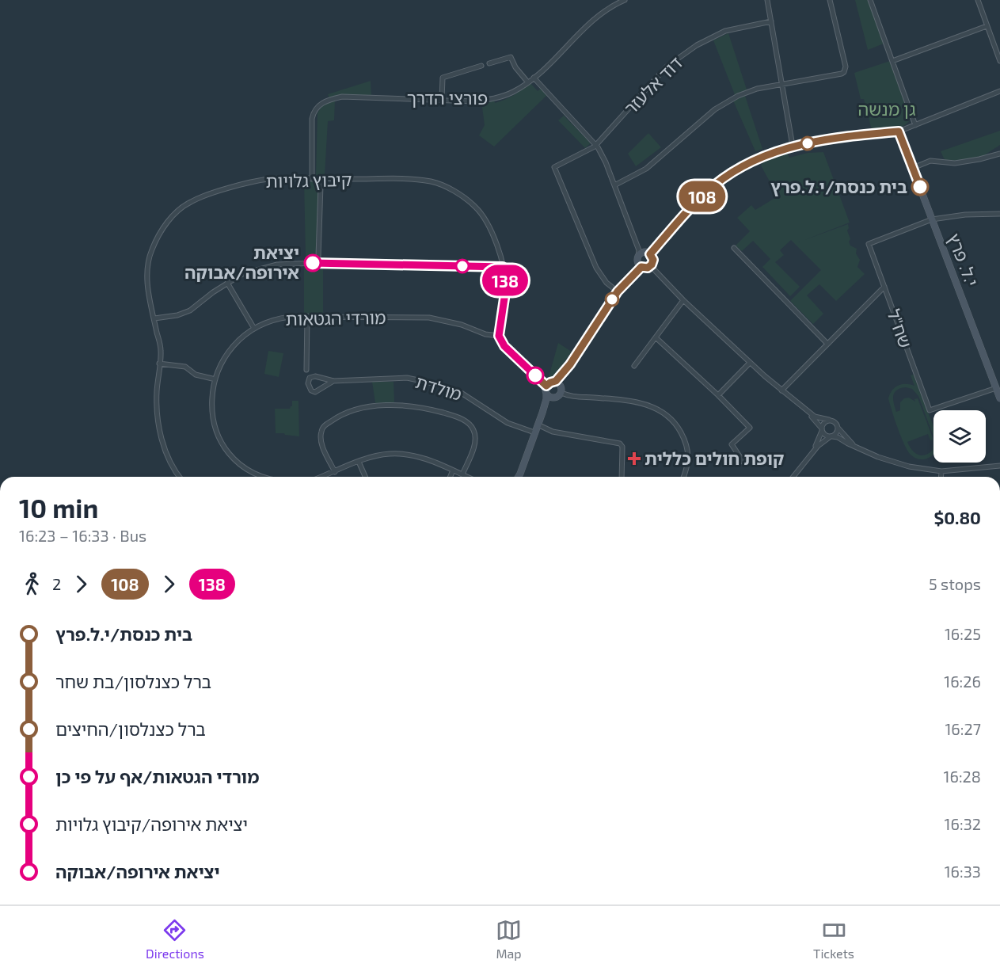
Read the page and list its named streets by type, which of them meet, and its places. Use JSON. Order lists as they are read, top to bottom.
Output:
{
  "streets": {
    "street": [
      "דוד אלעזר",
      "פורצי הדרך",
      "קיבוץ גלויות",
      "י.ל. פרץ",
      "מורדי הגטאות",
      "שח\"ל",
      "מולדת"
    ]
  },
  "crossings": [
    ["פורצי הדרך", "קיבוץ גלויות"],
    ["קיבוץ גלויות", "מורדי הגטאות"],
    ["י.ל. פרץ", "שח\"ל"]
  ],
  "parks": ["גן מנשה"],
  "places": {
    "other": ["בית כנסת/י.ל.פרץ", "יציאת אירופה/אבוקה"],
    "health": ["קופת חולים כללית"]
  },
  "lines": ["bus line 108", "bus line 138"],
  "page": {
    "on_map": ["108", "138"],
    "heading": ["10 min", "16:23 – 16:33 · Bus", "$0.80"],
    "legs": [
      "2",
      "108",
      "138",
      "5 stops"
    ],
    "list": [
      {
        "name": "בית כנסת/י.ל.פרץ",
        "value": "16:25"
      },
      {
        "name": "ברל כצנלסון/בת שחר",
        "value": "16:26"
      },
      {
        "name": "ברל כצנלסון/החיצים",
        "value": "16:27"
      },
      {
        "name": "מורדי הגטאות/אף על פי כן",
        "value": "16:28"
      },
      {
        "name": "יציאת אירופה/קיבוץ גלויות",
        "value": "16:32"
      },
      {
        "name": "יציאת אירופה/אבוקה",
        "value": "16:33"
      }
    ],
    "tabs": ["Directions", "Map", "Tickets"]
  }
}
